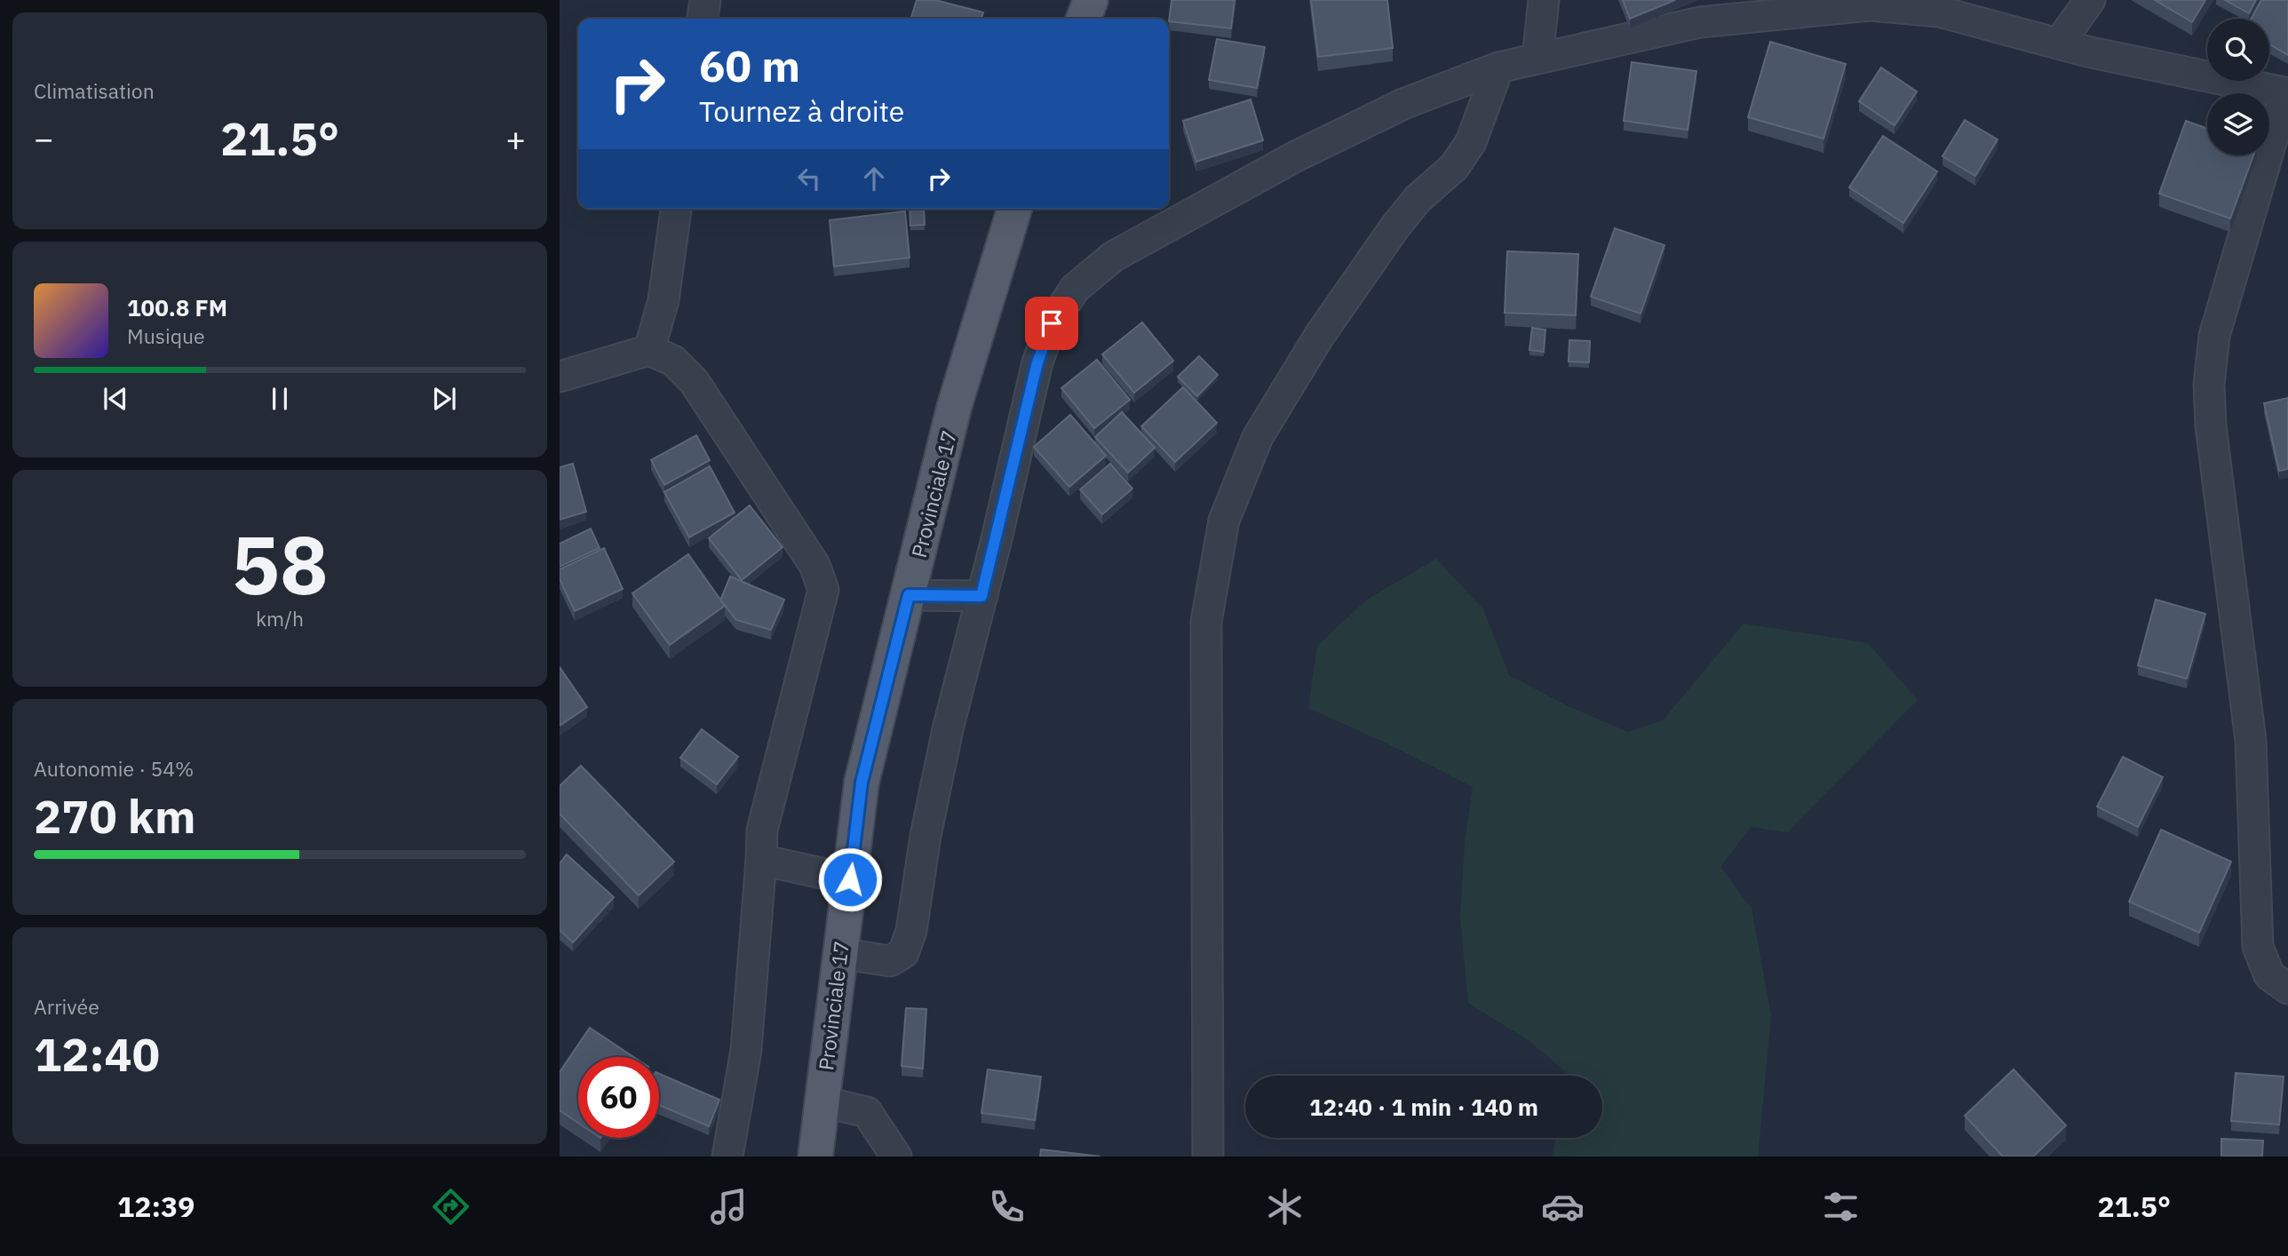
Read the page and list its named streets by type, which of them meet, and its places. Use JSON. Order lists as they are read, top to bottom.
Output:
{
  "streets": {
    "main road": ["Provinciale 17"]
  },
  "page": {
    "tile": [
      "Climatisation",
      ["58", "km/h"],
      ["Autonomie · 54%", "270 km"],
      ["Arrivée", "12:40"]
    ],
    "turn": ["60 m", "Tournez à droite"],
    "heat": ["−", "21.5°", "+"],
    "song": ["100.8 FM", "Musique"],
    "limit": "60",
    "trip": "12:40 · 1 min · 140 m",
    "tabs": ["12:39", "21.5°"]
  }
}
